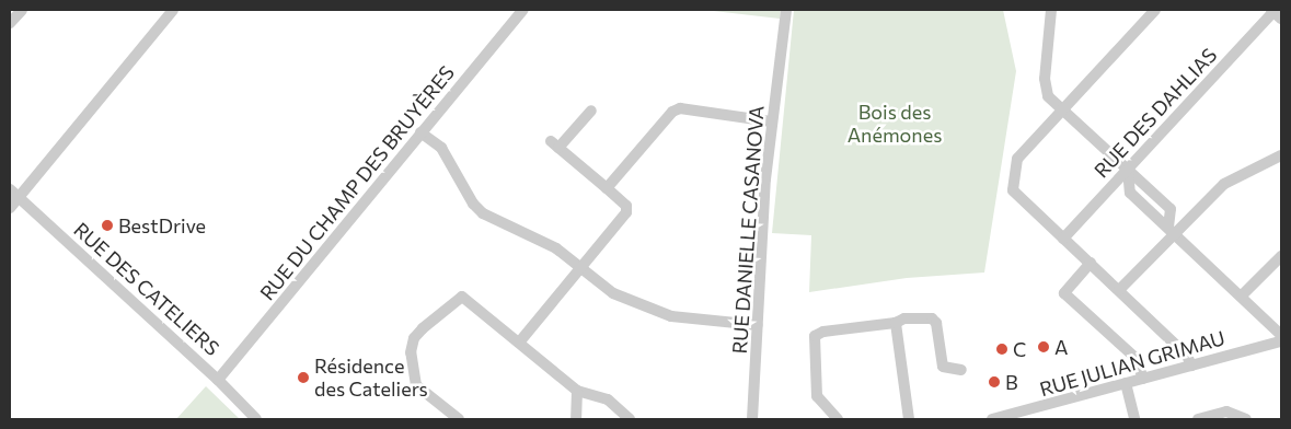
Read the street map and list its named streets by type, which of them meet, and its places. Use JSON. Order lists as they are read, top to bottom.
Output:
{
  "streets": {
    "street": [
      "RUE DES DAHLIAS",
      "RUE DU CHAMP DES BRUYÈRES",
      "RUE DANIELLE CASANOVA",
      "RUE DES CATELIERS",
      "RUE JULIAN GRIMAU"
    ]
  },
  "crossings": [
    ["RUE DU CHAMP DES BRUYÈRES", "RUE DES CATELIERS"]
  ],
  "parks": ["Bois des Anémones"],
  "places": [
    "BestDrive",
    "A",
    "C",
    "Résidence des Cateliers",
    "B"
  ]
}
